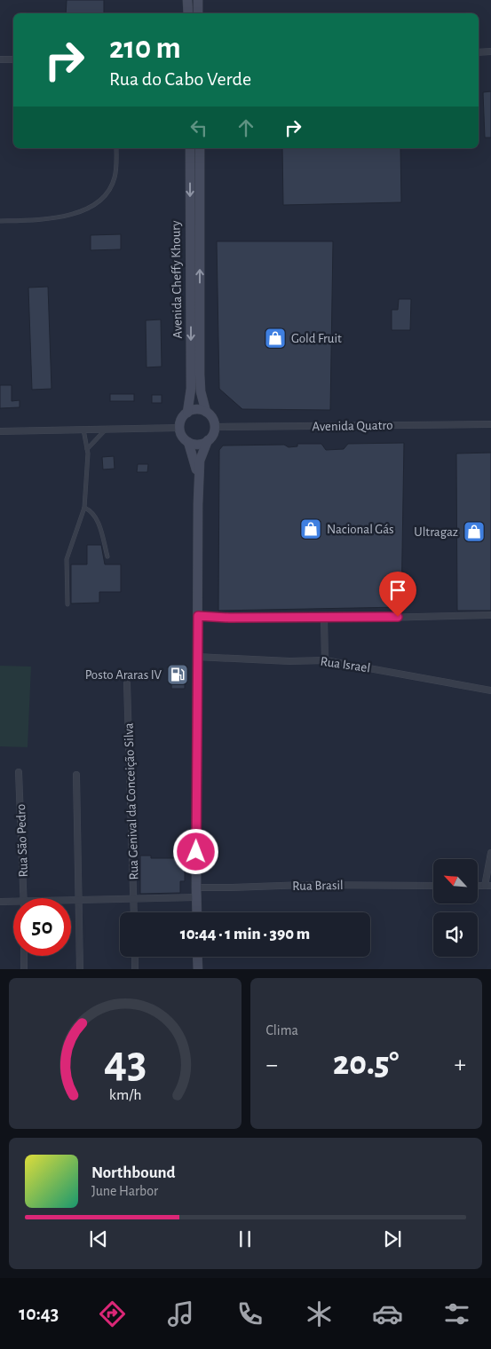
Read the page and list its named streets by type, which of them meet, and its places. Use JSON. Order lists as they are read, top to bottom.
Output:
{
  "streets": {
    "main road": ["Avenida Cheffy Khoury"],
    "street": [
      "Avenida Quatro",
      "Rua Israel",
      "Rua Genival da Conceição Silva",
      "Rua São Pedro",
      "Rua Brasil"
    ]
  },
  "crossings": [
    ["Avenida Cheffy Khoury", "Avenida Quatro"]
  ],
  "places": {
    "shop": ["Gold Fruit", "Nacional Gás", "Ultragaz"],
    "fuel station": ["Posto Araras IV"]
  },
  "north": "top left",
  "page": {
    "turn": ["210 m", "Rua do Cabo Verde"],
    "limit": "50",
    "trip": "10:44 · 1 min · 390 m",
    "tile": "Clima",
    "heat": ["−", "20.5°", "+"],
    "song": ["Northbound", "June Harbor"],
    "tabs": "10:43",
    "gauge": ["43", "km/h"]
  }
}
